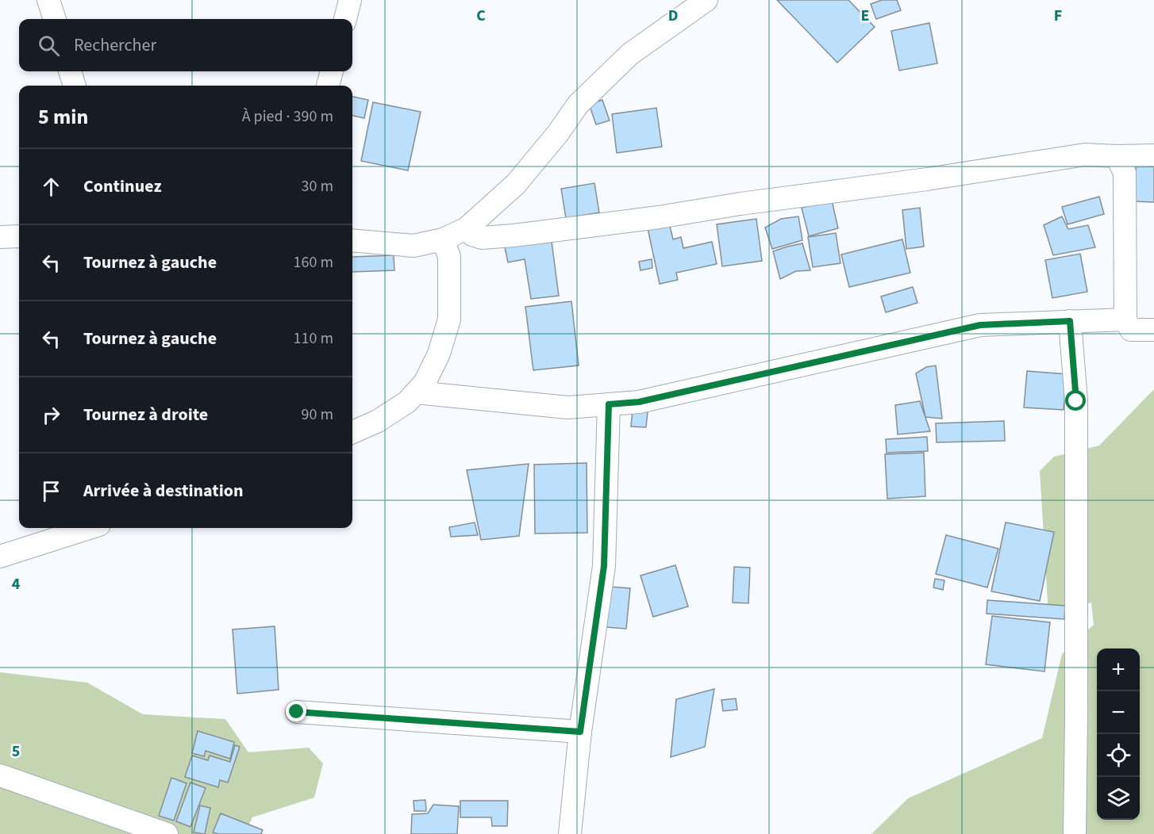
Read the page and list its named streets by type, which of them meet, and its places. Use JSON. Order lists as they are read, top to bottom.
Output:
{
  "page": {
    "search": "Rechercher",
    "heading": ["5 min", "À pied · 390 m"],
    "list": [
      ["Continuez", "30 m"],
      ["Tournez à gauche", "160 m"],
      ["Tournez à gauche", "110 m"],
      ["Tournez à droite", "90 m"],
      "Arrivée à destination"
    ],
    "map_buttons": ["+", "−"]
  },
  "grid": {
    "columns": [
      "C",
      "D",
      "E",
      "F"
    ],
    "rows": ["4", "5"]
  }
}
